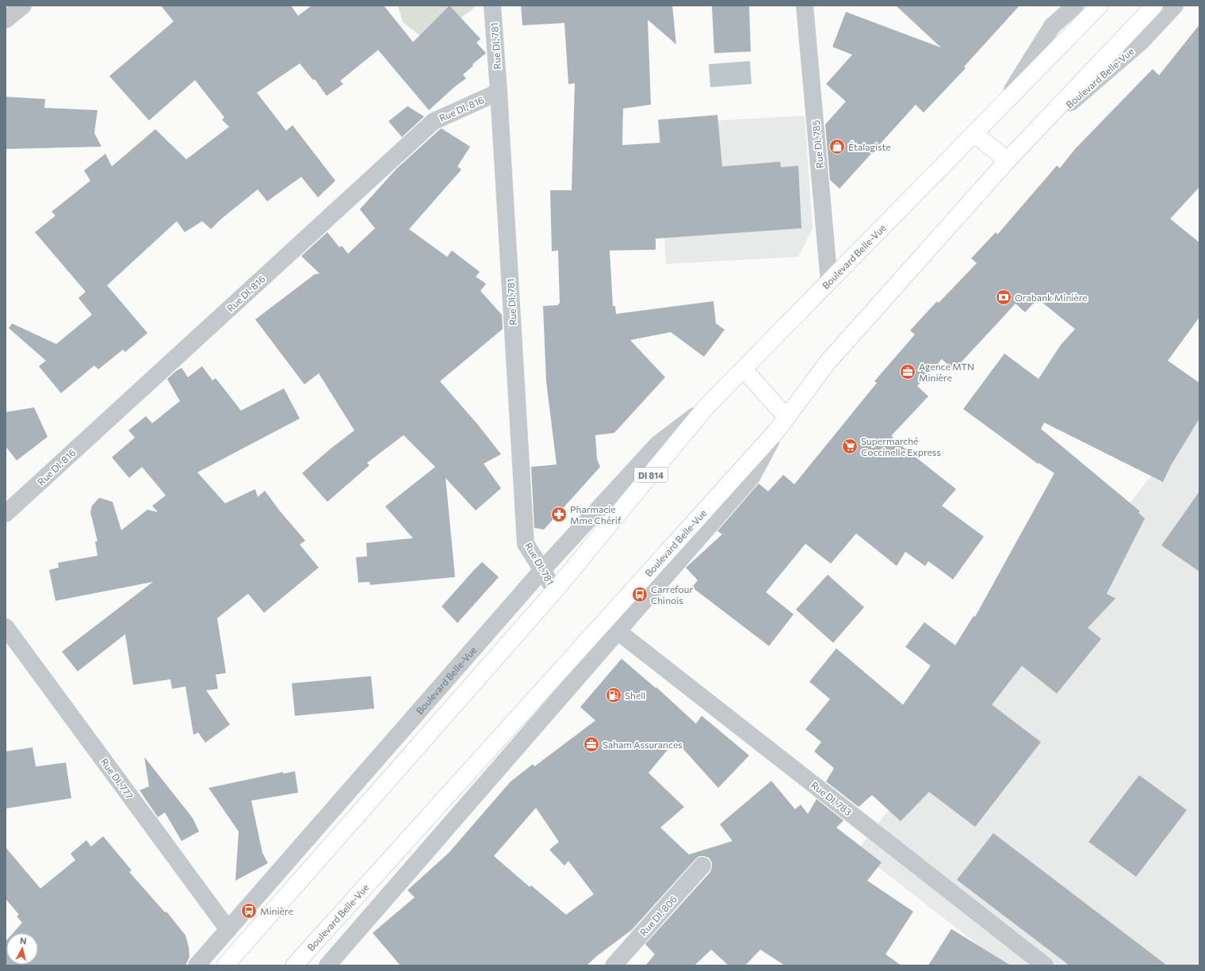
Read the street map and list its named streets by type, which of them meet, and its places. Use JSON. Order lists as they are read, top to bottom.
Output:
{
  "streets": {
    "main road": ["Boulevard Belle-Vue", "DI 814"],
    "street": [
      "Rue DI. 781",
      "Rue DI. 816",
      "Rue DI. 785",
      "Rue DI. 777",
      "Rue DI. 783",
      "Rue DI. 806"
    ]
  },
  "crossings": [
    ["Rue DI. 781", "Boulevard Belle-Vue"],
    ["Rue DI. 781", "Rue DI. 816"],
    ["Boulevard Belle-Vue", "Rue DI. 785"],
    ["Boulevard Belle-Vue", "Rue DI. 777"],
    ["Boulevard Belle-Vue", "Rue DI. 783"]
  ],
  "places": {
    "shop": ["Étalagiste"],
    "bank": ["Orabank Minière"],
    "office": ["Agence MTN Minière", "Saham Assurances"],
    "supermarket": ["Supermarché Coccinelle Express"],
    "pharmacy": ["Pharmacie Mme Chérif"],
    "bus stop": ["Carrefour Chinois", "Minière"],
    "fuel station": ["Shell"]
  },
  "north": "top"
}
